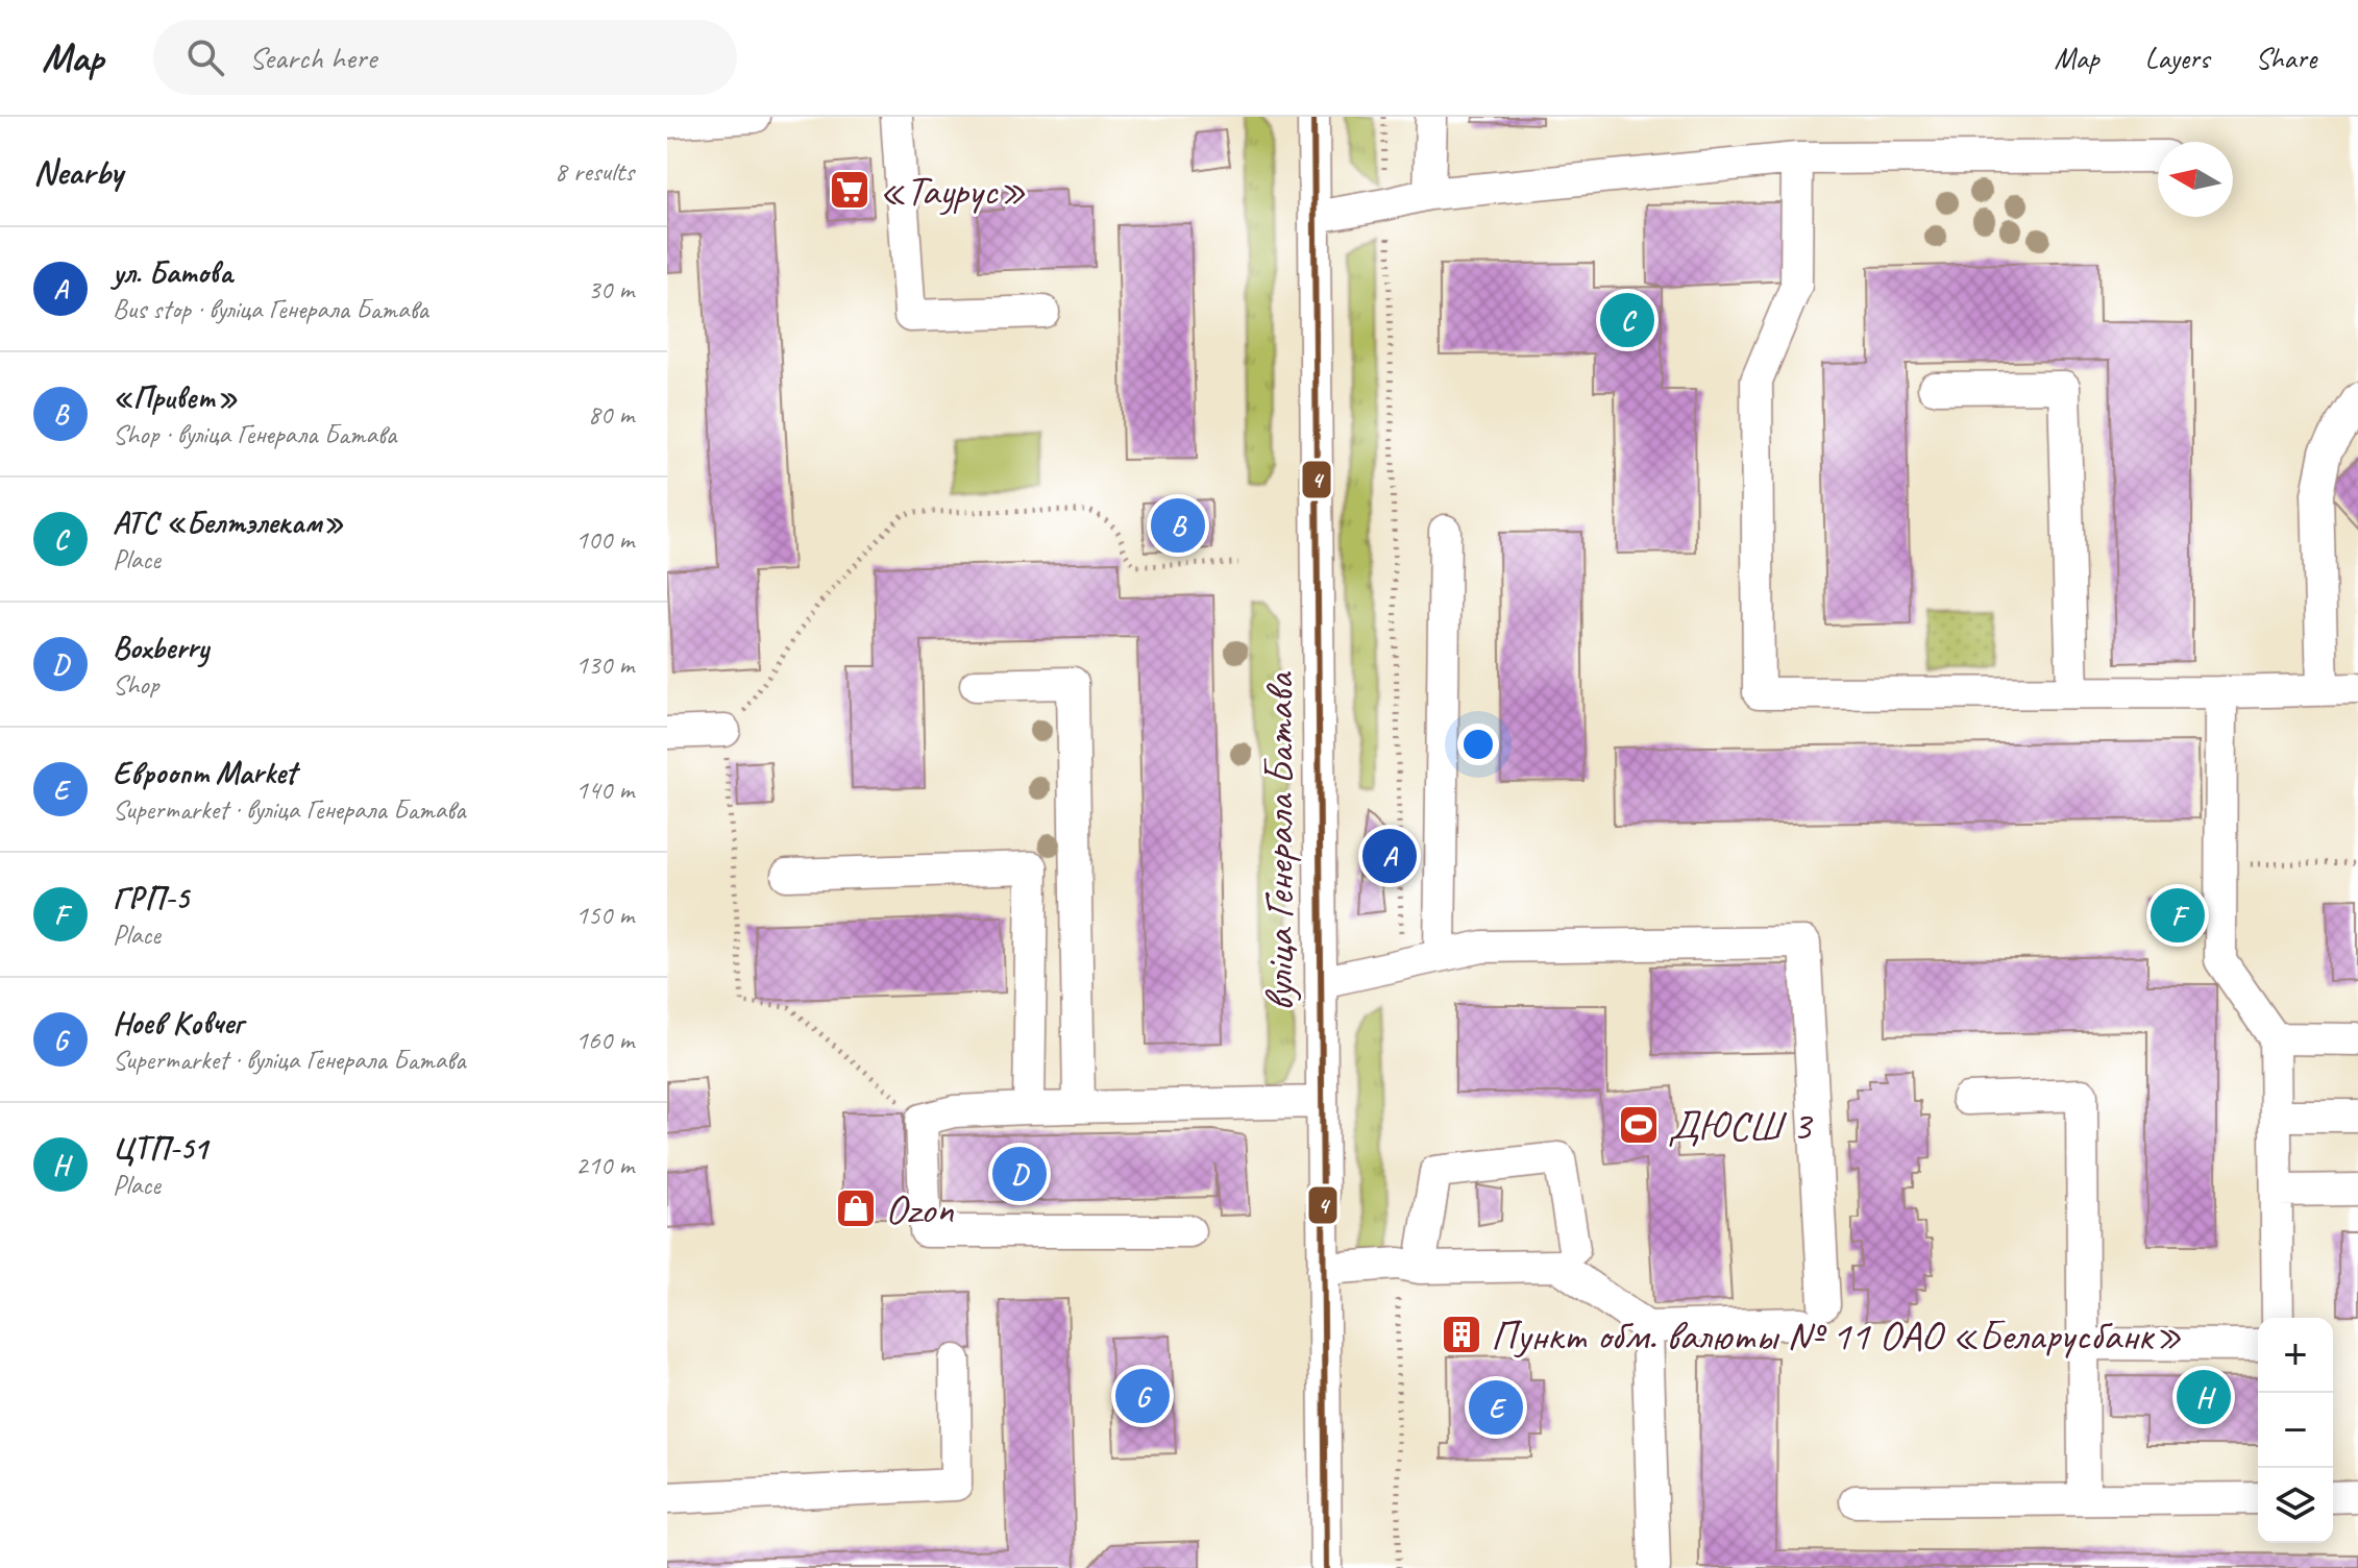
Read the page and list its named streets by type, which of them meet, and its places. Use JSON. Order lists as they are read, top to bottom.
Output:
{
  "streets": {
    "street": ["вуліца Генерала Батава"]
  },
  "places": {
    "supermarket": ["«Таурус»"],
    "sports": ["ДЮСШ 3"],
    "shop": ["Ozon"],
    "building": ["Пункт обм. валюты № 11 ОАО «Беларусбанк»"]
  },
  "lines": ["transit line 4"],
  "north": "left",
  "page": {
    "header": "Map",
    "search": "Search here",
    "nav": ["Map", "Layers", "Share"],
    "heading": ["Nearby", "8 results"],
    "list": [
      {
        "mark": "A",
        "name": "ул. Батова",
        "note": "Bus stop · вуліца Генерала Батава",
        "value": "30 m"
      },
      {
        "mark": "B",
        "name": "«Привет»",
        "note": "Shop · вуліца Генерала Батава",
        "value": "80 m"
      },
      {
        "mark": "C",
        "name": "АТС «Белтэлекам»",
        "note": "Place",
        "value": "100 m"
      },
      {
        "mark": "D",
        "name": "Boxberry",
        "note": "Shop",
        "value": "130 m"
      },
      {
        "mark": "E",
        "name": "Евроопт Market",
        "note": "Supermarket · вуліца Генерала Батава",
        "value": "140 m"
      },
      {
        "mark": "F",
        "name": "ГРП-5",
        "note": "Place",
        "value": "150 m"
      },
      {
        "mark": "G",
        "name": "Ноев Ковчег",
        "note": "Supermarket · вуліца Генерала Батава",
        "value": "160 m"
      },
      {
        "mark": "H",
        "name": "ЦТП-51",
        "note": "Place",
        "value": "210 m"
      }
    ],
    "pins": [
      "C",
      "B",
      "A",
      "F",
      "D",
      "G",
      "H",
      "E"
    ],
    "map_buttons": ["+", "−"]
  }
}
